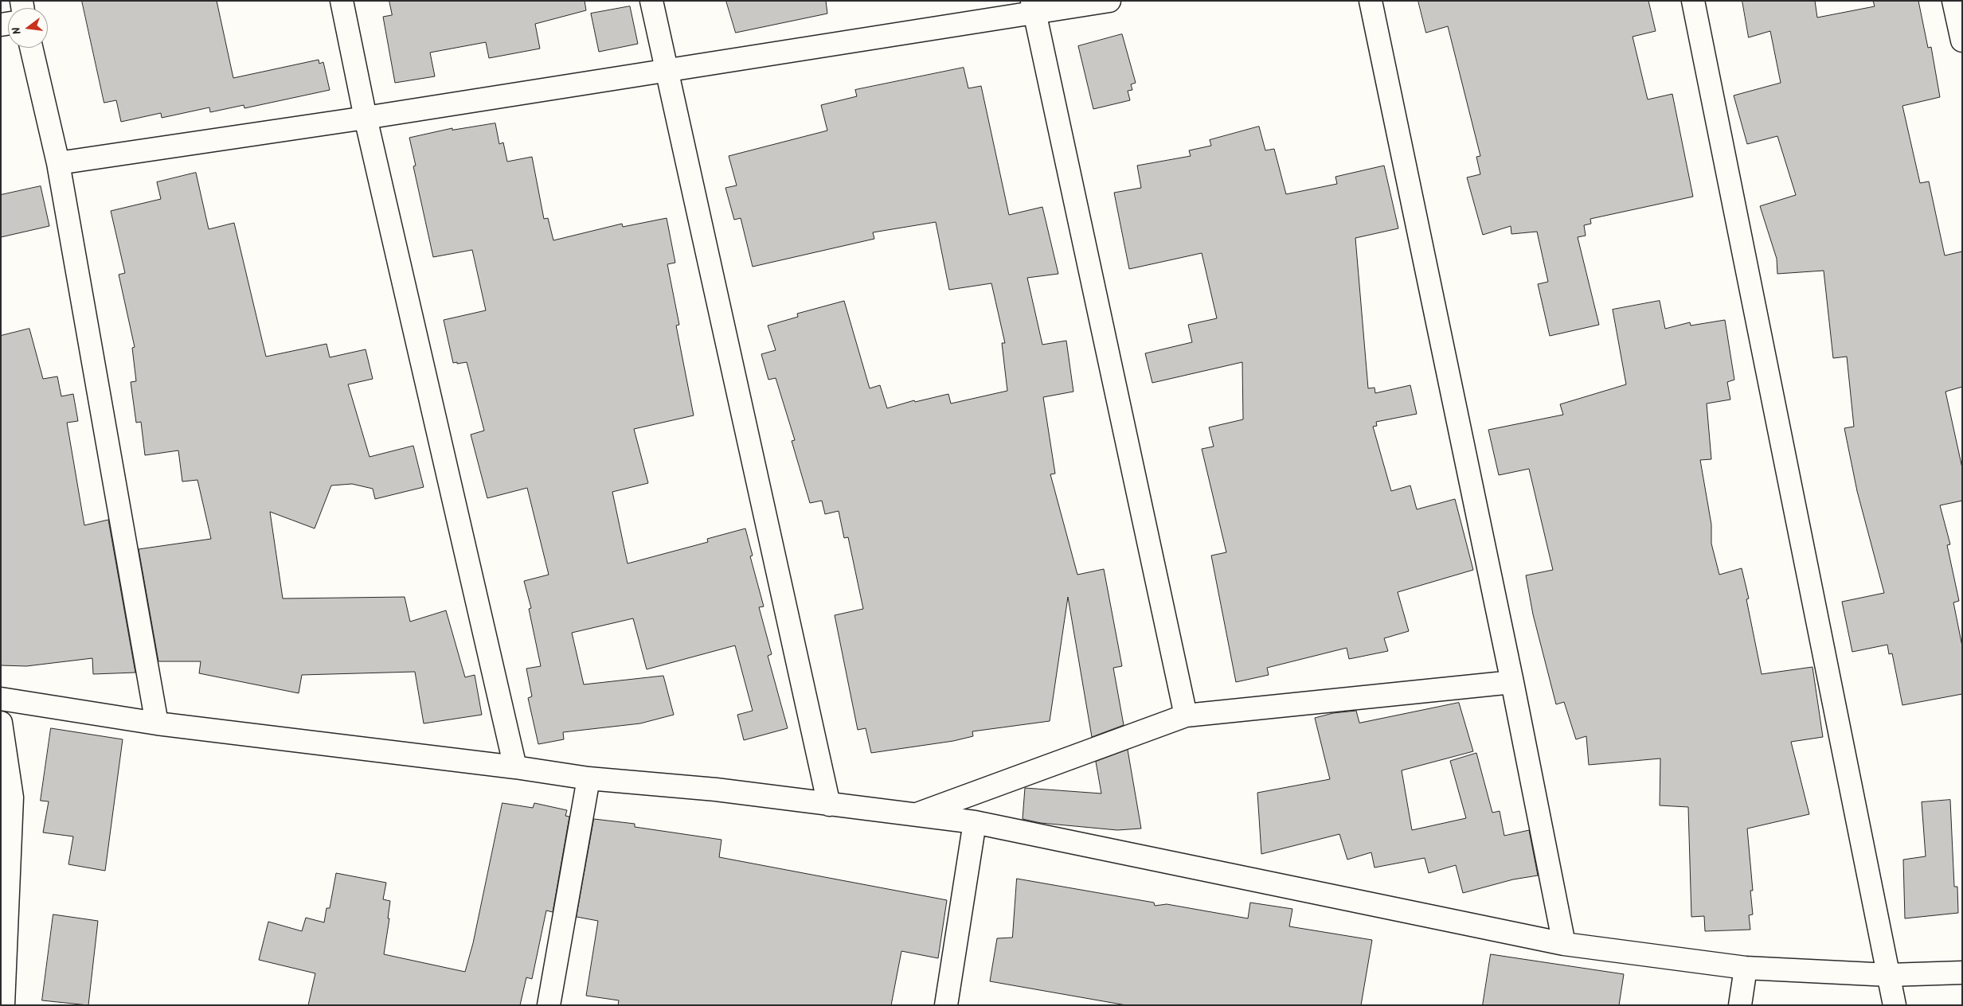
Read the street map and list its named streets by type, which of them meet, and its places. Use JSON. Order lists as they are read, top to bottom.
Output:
{
  "north": "left"
}
